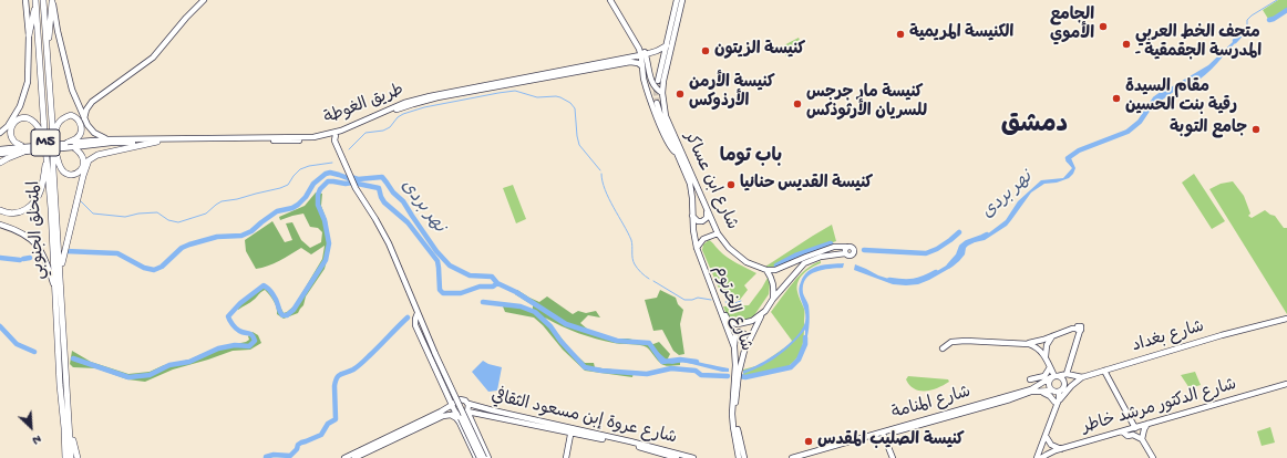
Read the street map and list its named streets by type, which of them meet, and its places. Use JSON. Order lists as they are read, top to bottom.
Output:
{
  "streets": {
    "highway": ["M5", "المتحلق الجنوبي"],
    "main road": [
      "طريق الغوطة",
      "شارع ابن عساكر",
      "شارع الخرتوم",
      "شارع بغداد",
      "شارع المنامة",
      "شارع الدكتور مرشد خاطر",
      "شارع عروة إبن مسعود الثقافي"
    ]
  },
  "crossings": [
    ["طريق الغوطة", "المتحلق الجنوبي"],
    ["شارع ابن عساكر", "شارع الخرتوم"],
    ["شارع بغداد", "شارع المنامة"]
  ],
  "districts": ["دمشق", "باب توما"],
  "water": ["نهر بردى"],
  "places": [
    "الجامع الأموي",
    "الكنيسة المريمية",
    "متحف الخط العربي - المدرسة الجقمقية",
    "كنيسة الزيتون",
    "كنيسة الأرمن الأرذوكس",
    "مقام السيدة رقية بنت الحسين",
    "كنيسة مار جرجس للسريان الأرثوذكس",
    "جامع التوبة",
    "كنيسة القديس حنانيا",
    "كنيسة الصليب المقدس"
  ],
  "north": "bottom right"
}
